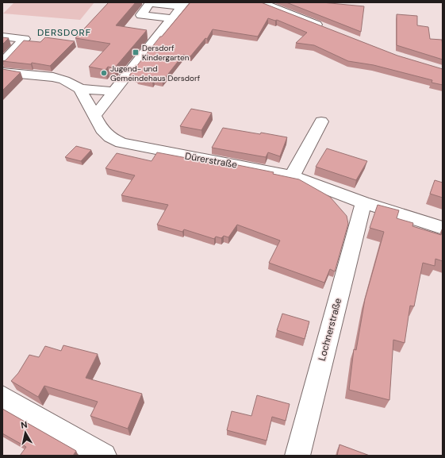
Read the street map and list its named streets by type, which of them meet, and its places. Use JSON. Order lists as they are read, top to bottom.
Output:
{
  "streets": {
    "street": ["Dürerstraße", "Lochnerstraße"]
  },
  "crossings": [
    ["Dürerstraße", "Lochnerstraße"]
  ],
  "districts": ["DERSDORF"],
  "places": {
    "transit": ["Dersdorf Kindergarten"],
    "other": ["Jugend- und Gemeindehaus Dersdorf"]
  },
  "north": "top"
}
